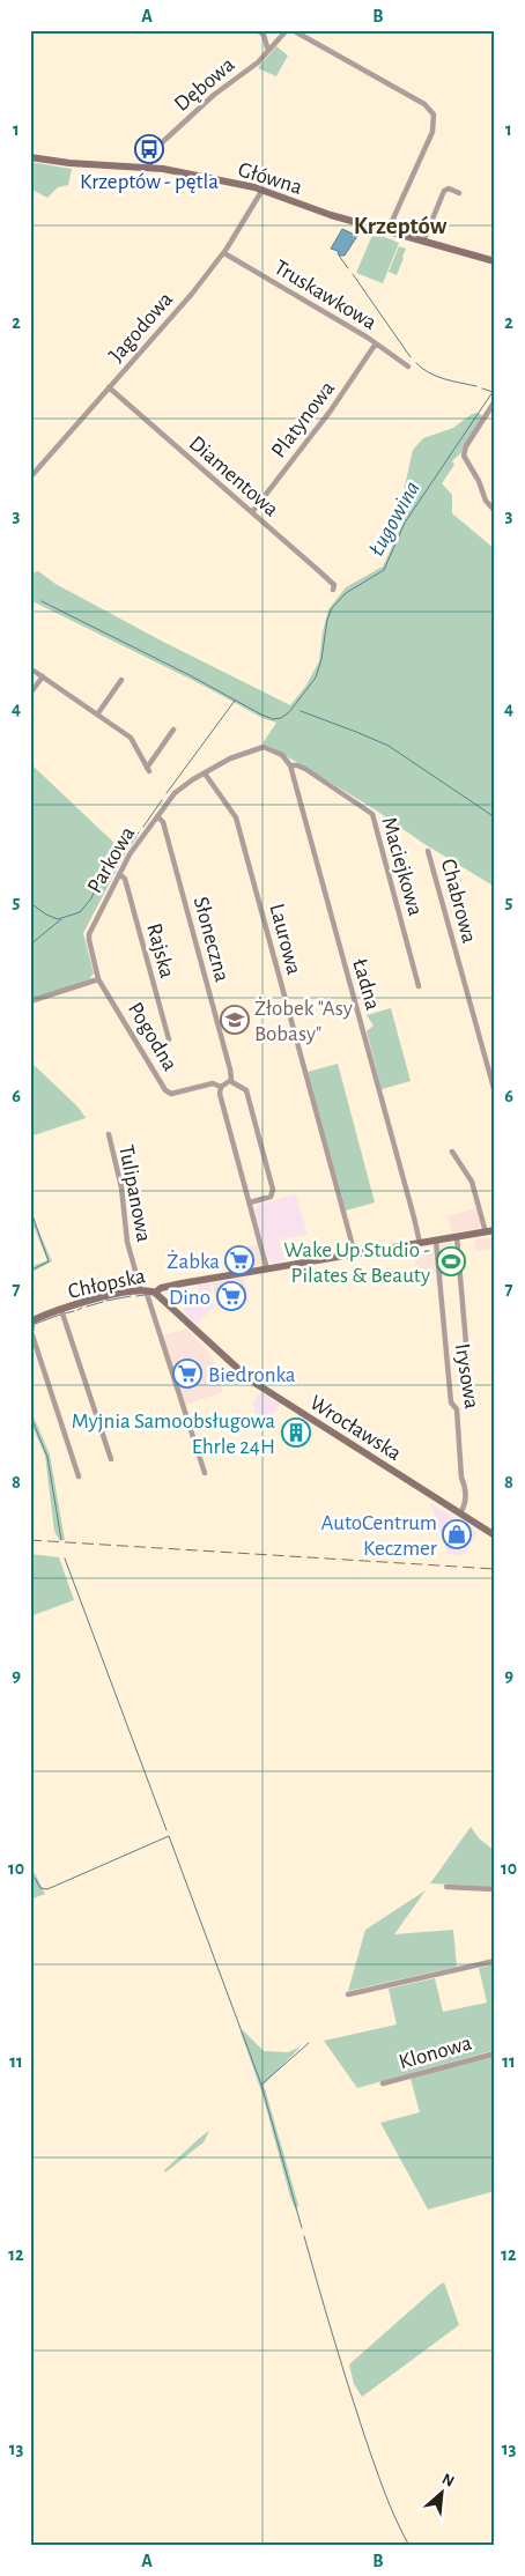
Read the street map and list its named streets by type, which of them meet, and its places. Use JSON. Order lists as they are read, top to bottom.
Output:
{
  "streets": {
    "street": [
      "Dębowa",
      "Główna",
      "Truskawkowa",
      "Jagodowa",
      "Platynowa",
      "Diamentowa",
      "Parkowa",
      "Maciejkowa",
      "Chabrowa",
      "Słoneczna",
      "Laurowa",
      "Rajska",
      "Ładna",
      "Pogodna",
      "Tulipanowa",
      "Chłopska",
      "Irysowa",
      "Wrocławska",
      "Klonowa"
    ]
  },
  "crossings": [
    ["Dębowa", "Główna"],
    ["Główna", "Jagodowa"],
    ["Truskawkowa", "Jagodowa"],
    ["Truskawkowa", "Platynowa"],
    ["Jagodowa", "Diamentowa"],
    ["Platynowa", "Diamentowa"],
    ["Parkowa", "Maciejkowa"],
    ["Parkowa", "Słoneczna"],
    ["Parkowa", "Laurowa"],
    ["Parkowa", "Rajska"],
    ["Parkowa", "Ładna"],
    ["Parkowa", "Pogodna"],
    ["Maciejkowa", "Ładna"],
    ["Laurowa", "Chłopska"],
    ["Ładna", "Chłopska"],
    ["Tulipanowa", "Chłopska"],
    ["Chłopska", "Irysowa"],
    ["Chłopska", "Wrocławska"],
    ["Irysowa", "Wrocławska"]
  ],
  "districts": ["Krzeptów"],
  "water": ["Ługowina"],
  "places": {
    "bus stop": ["Krzeptów - pętla"],
    "school or university": ["Żłobek \"Asy Bobasy\""],
    "supermarket": ["Żabka", "Dino", "Biedronka"],
    "sports": ["Wake Up Studio - Pilates & Beauty"],
    "building": ["Myjnia Samoobsługowa Ehrle 24H"],
    "shop": ["AutoCentrum Keczmer"]
  },
  "north": "top right",
  "grid": {
    "columns": ["A", "B"],
    "rows": [
      "1",
      "2",
      "3",
      "4",
      "5",
      "6",
      "7",
      "8",
      "9",
      "10",
      "11",
      "12",
      "13"
    ]
  }
}
